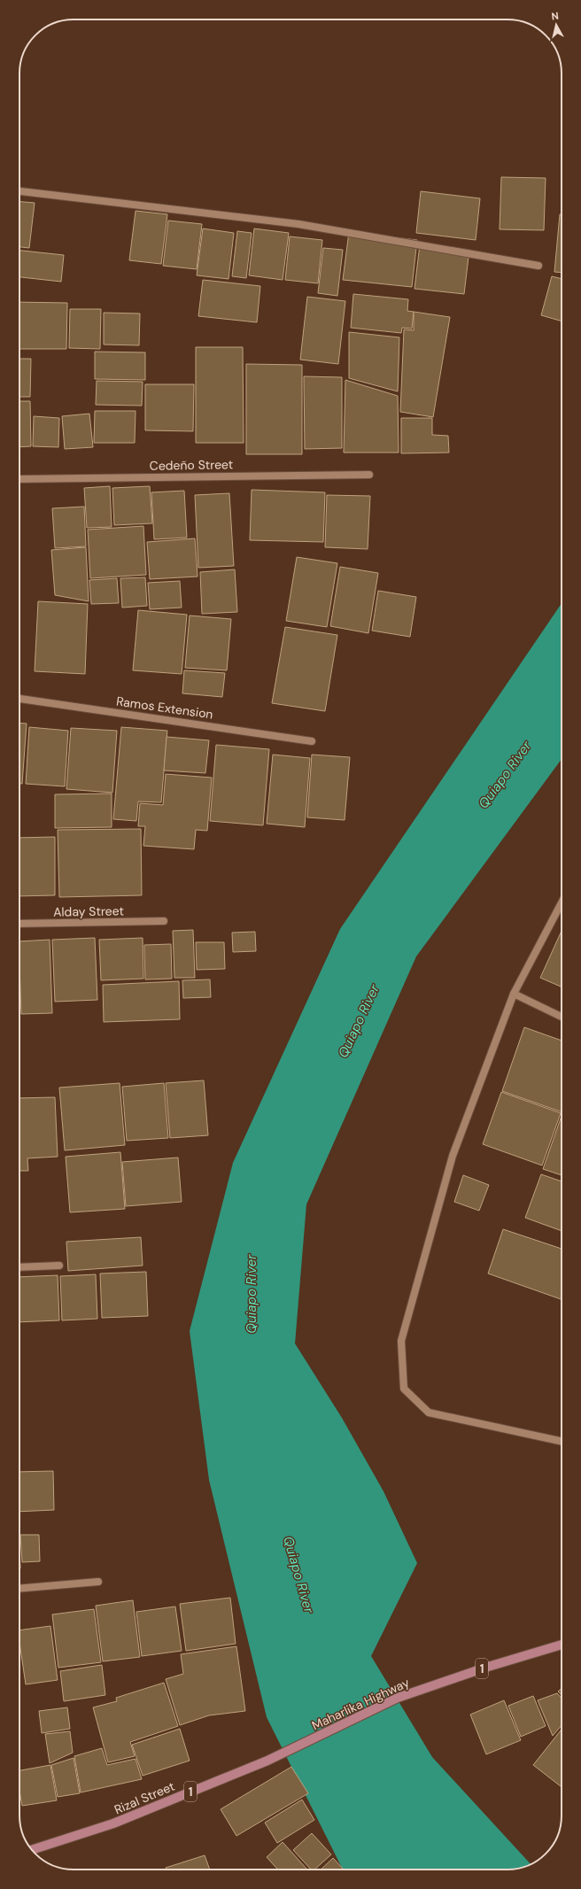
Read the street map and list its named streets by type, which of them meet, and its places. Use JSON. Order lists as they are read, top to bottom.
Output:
{
  "streets": {
    "main road": ["1", "Maharlika Highway", "Rizal Street"],
    "street": ["Cedeño Street", "Ramos Extension", "Alday Street"]
  },
  "crossings": [
    ["Maharlika Highway", "Rizal Street"]
  ],
  "water": ["Quiapo River"],
  "north": "top"
}
